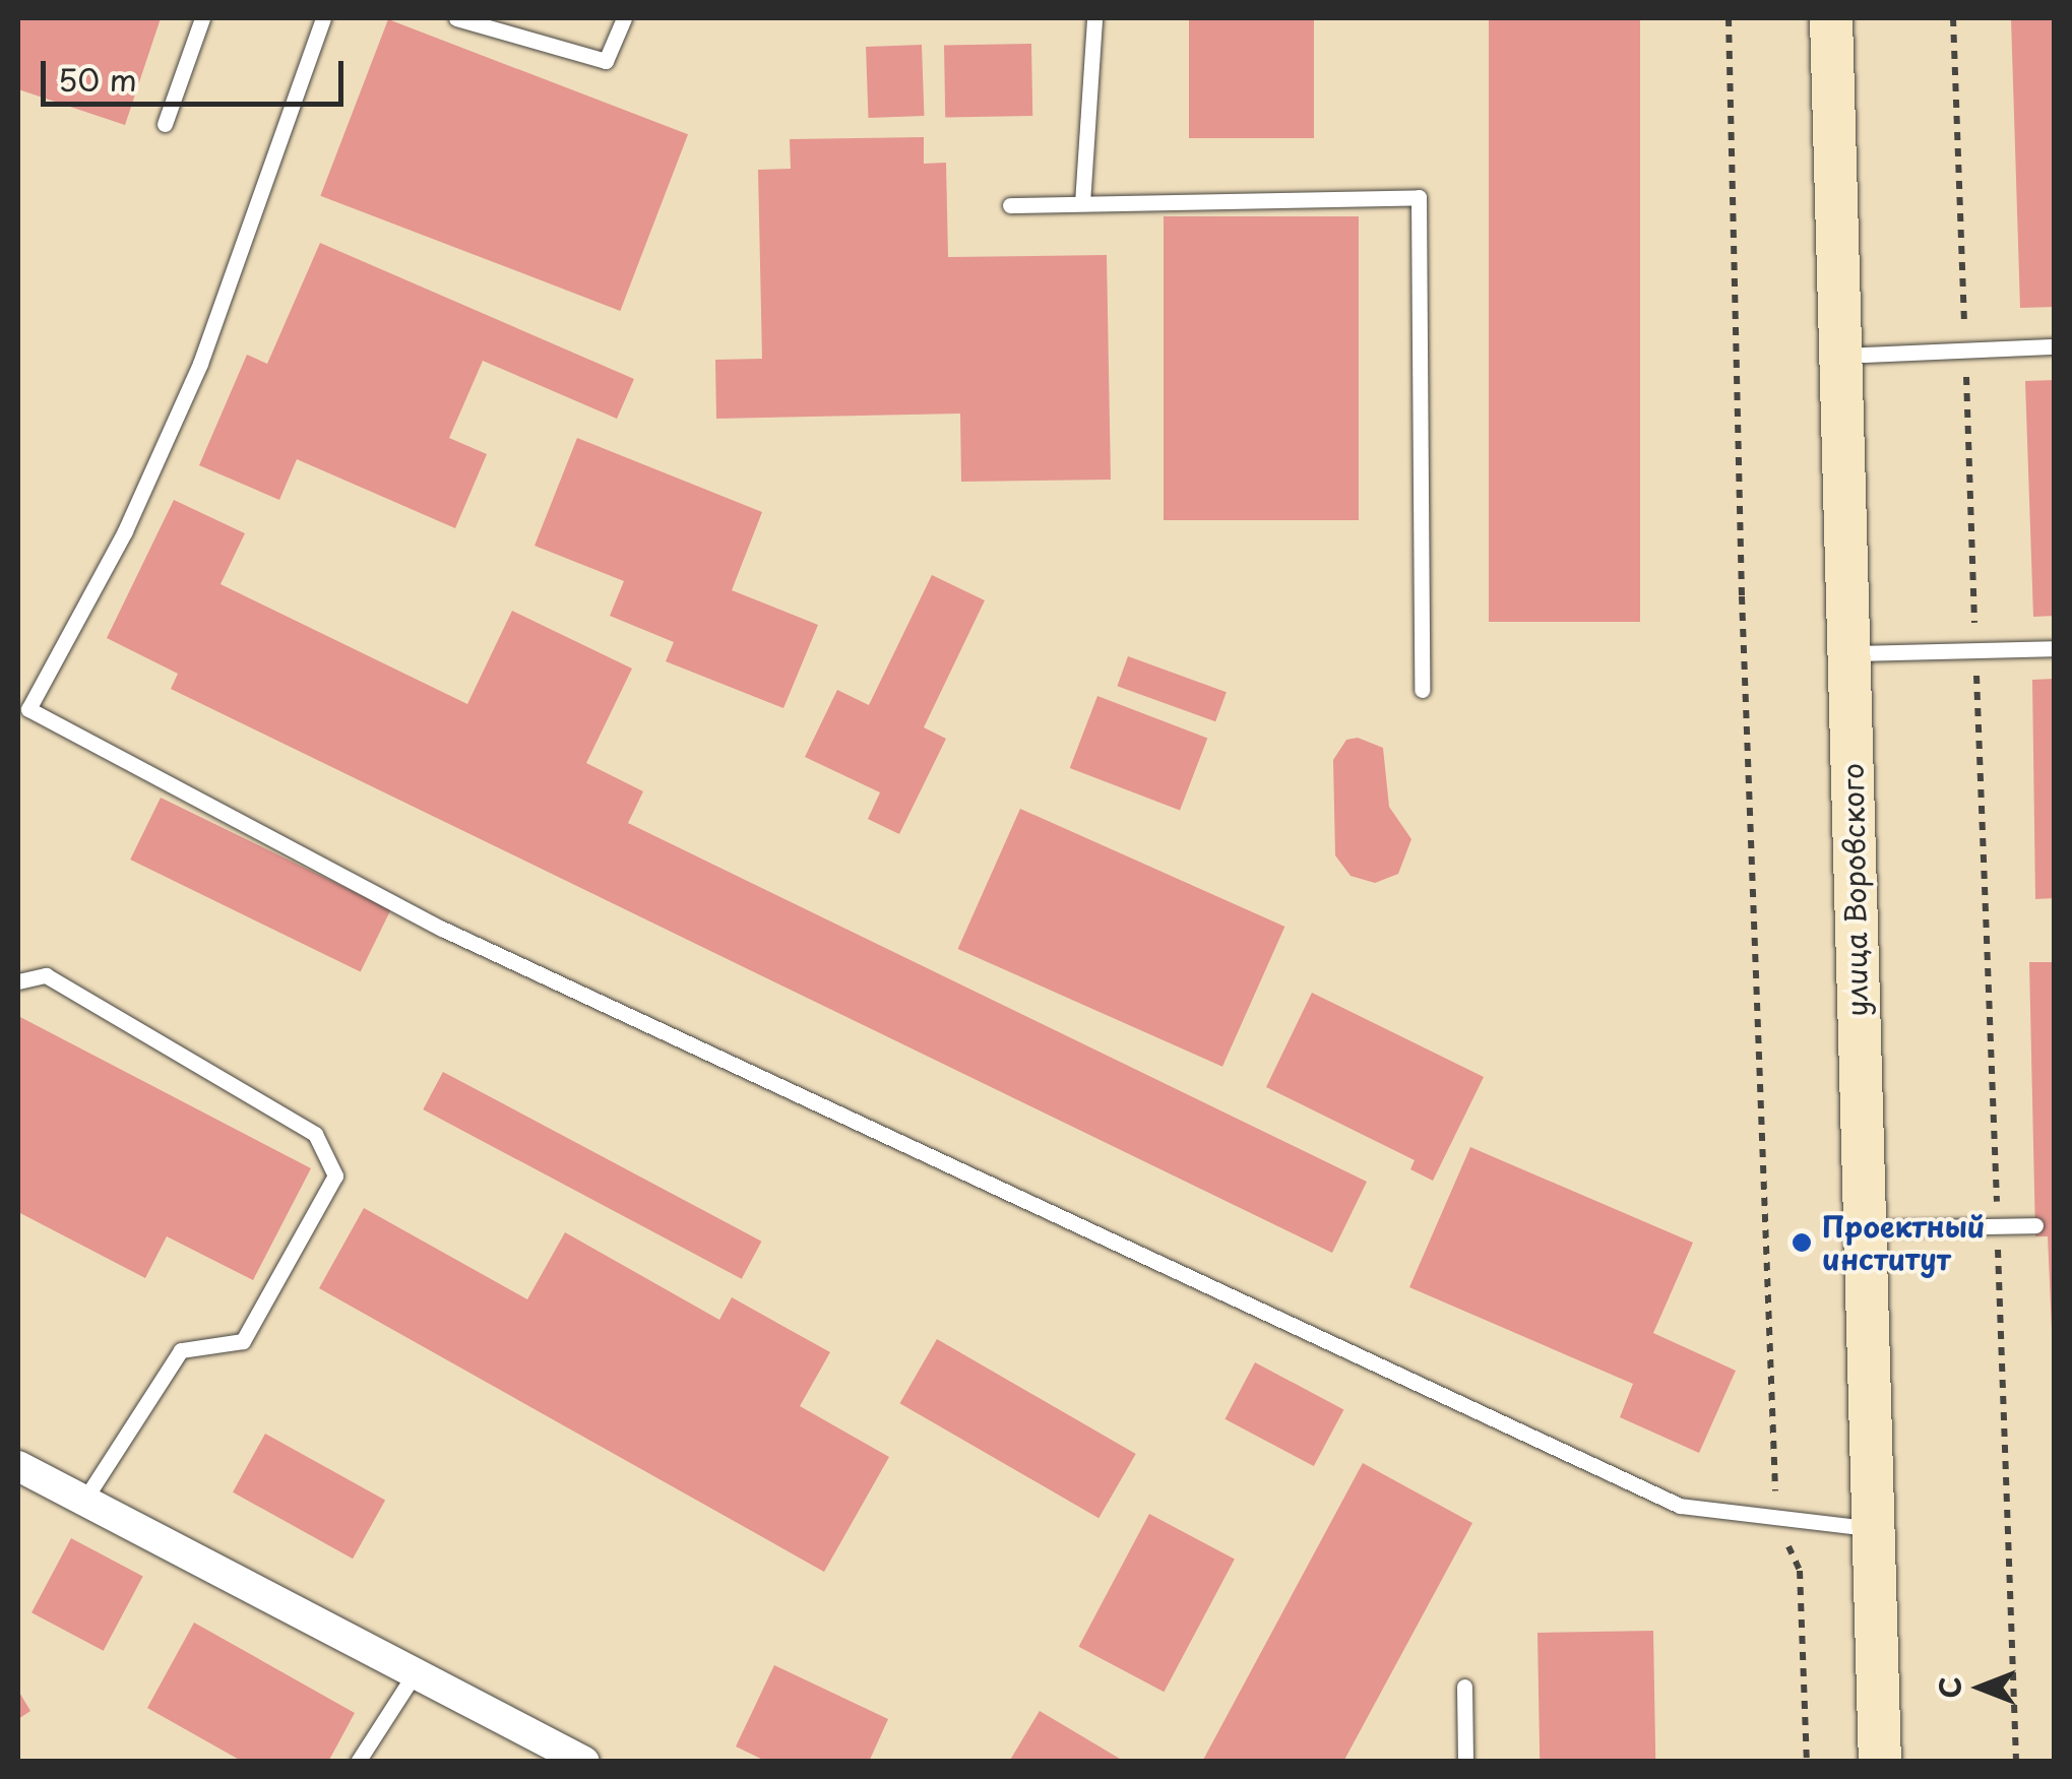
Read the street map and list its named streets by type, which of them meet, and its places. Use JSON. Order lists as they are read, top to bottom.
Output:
{
  "streets": {
    "main road": ["улица Воровского"]
  },
  "places": ["Проектный институт"],
  "scale_bar": "50 m",
  "north": "left"
}
